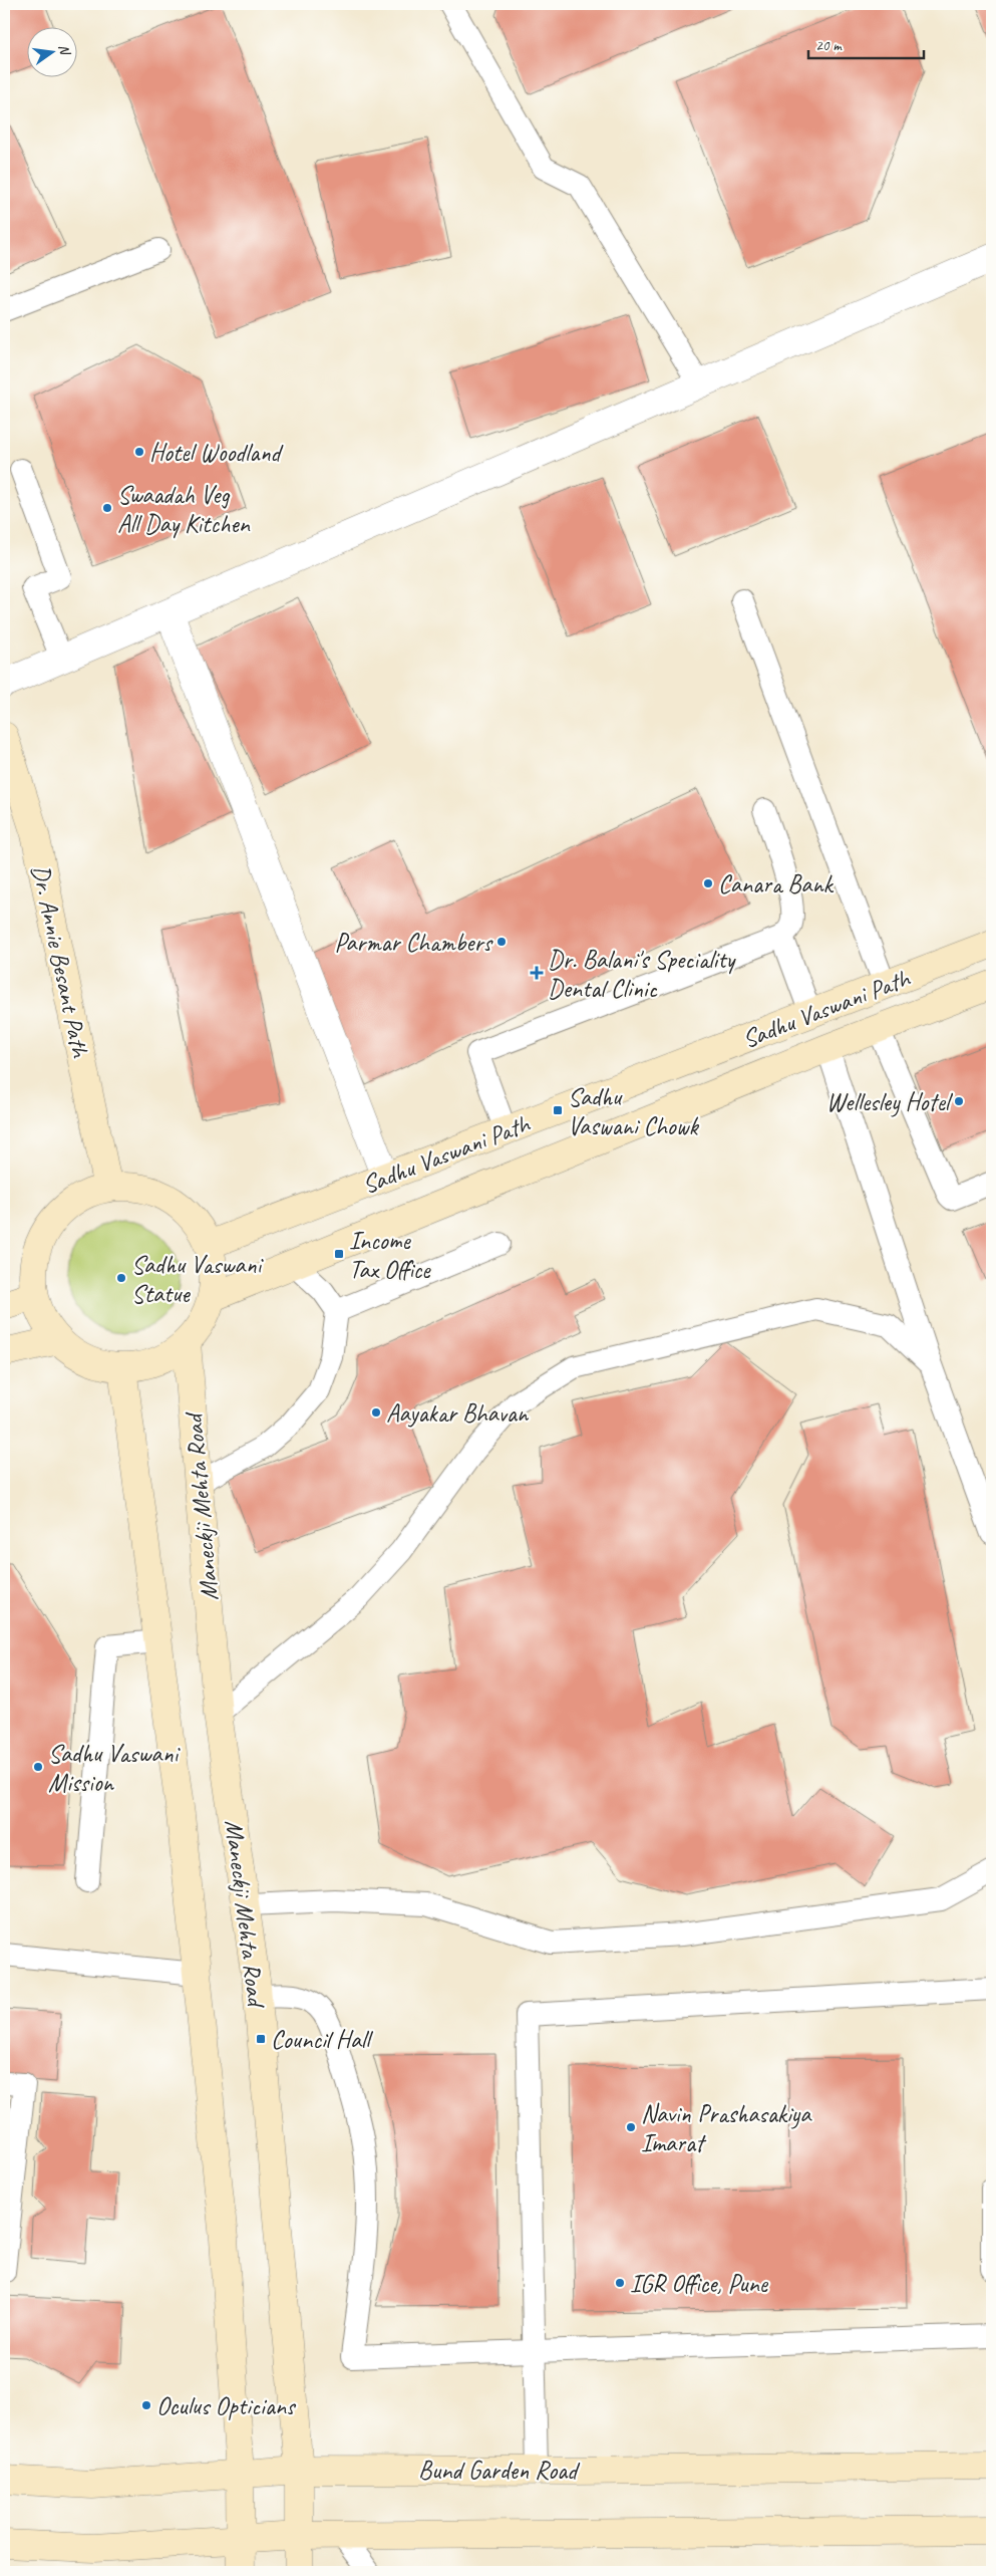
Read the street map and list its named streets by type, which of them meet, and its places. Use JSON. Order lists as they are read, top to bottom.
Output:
{
  "streets": {
    "main road": [
      "Dr. Annie Besant Path",
      "Sadhu Vaswani Path",
      "Maneckji Mehta Road",
      "Bund Garden Road"
    ]
  },
  "crossings": [
    ["Maneckji Mehta Road", "Bund Garden Road"]
  ],
  "places": {
    "other": [
      "Hotel Woodland",
      "Swaadah Veg All Day Kitchen",
      "Canara Bank",
      "Parmar Chambers",
      "Wellesley Hotel",
      "Sadhu Vaswani Statue",
      "Aayakar Bhavan",
      "Sadhu Vaswani Mission",
      "Navin Prashasakiya Imarat",
      "IGR Office, Pune",
      "Oculus Opticians"
    ],
    "health": ["Dr. Balani's Speciality Dental Clinic"],
    "transit": ["Sadhu Vaswani Chowk", "Income Tax Office", "Council Hall"]
  },
  "scale_bar": "20 m",
  "north": "right"
}
